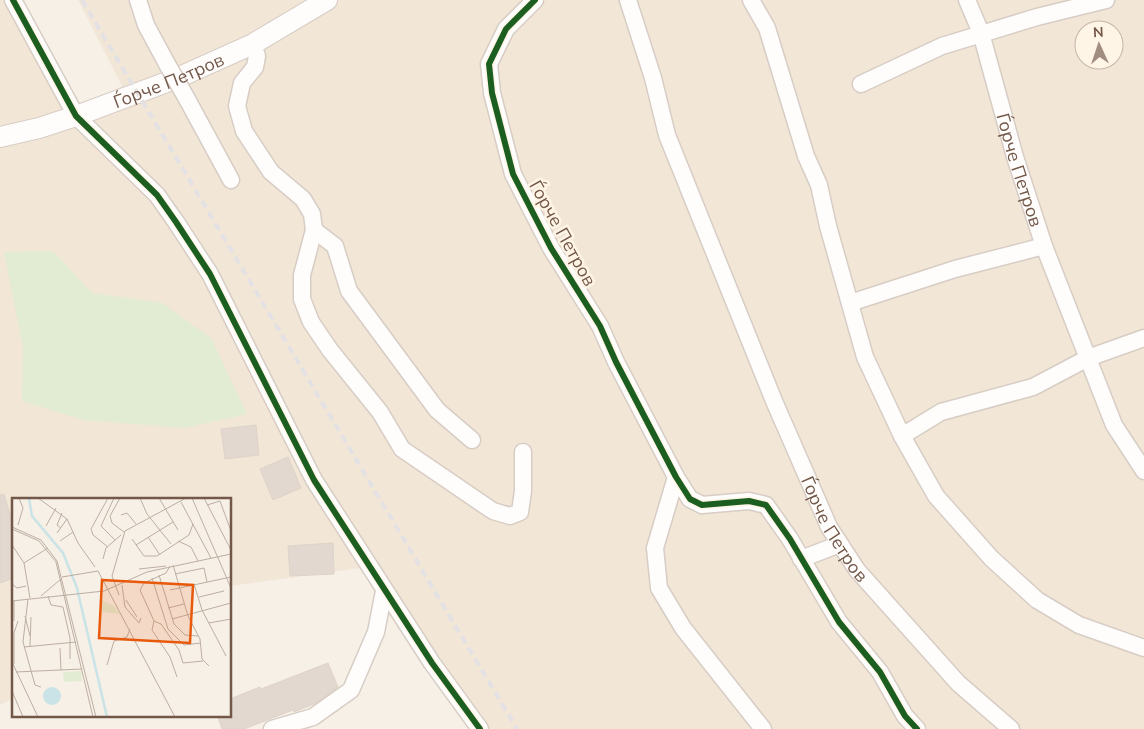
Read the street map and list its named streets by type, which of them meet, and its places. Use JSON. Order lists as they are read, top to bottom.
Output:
{
  "streets": {
    "street": ["Ѓорче Петров"]
  },
  "north": "top"
}
